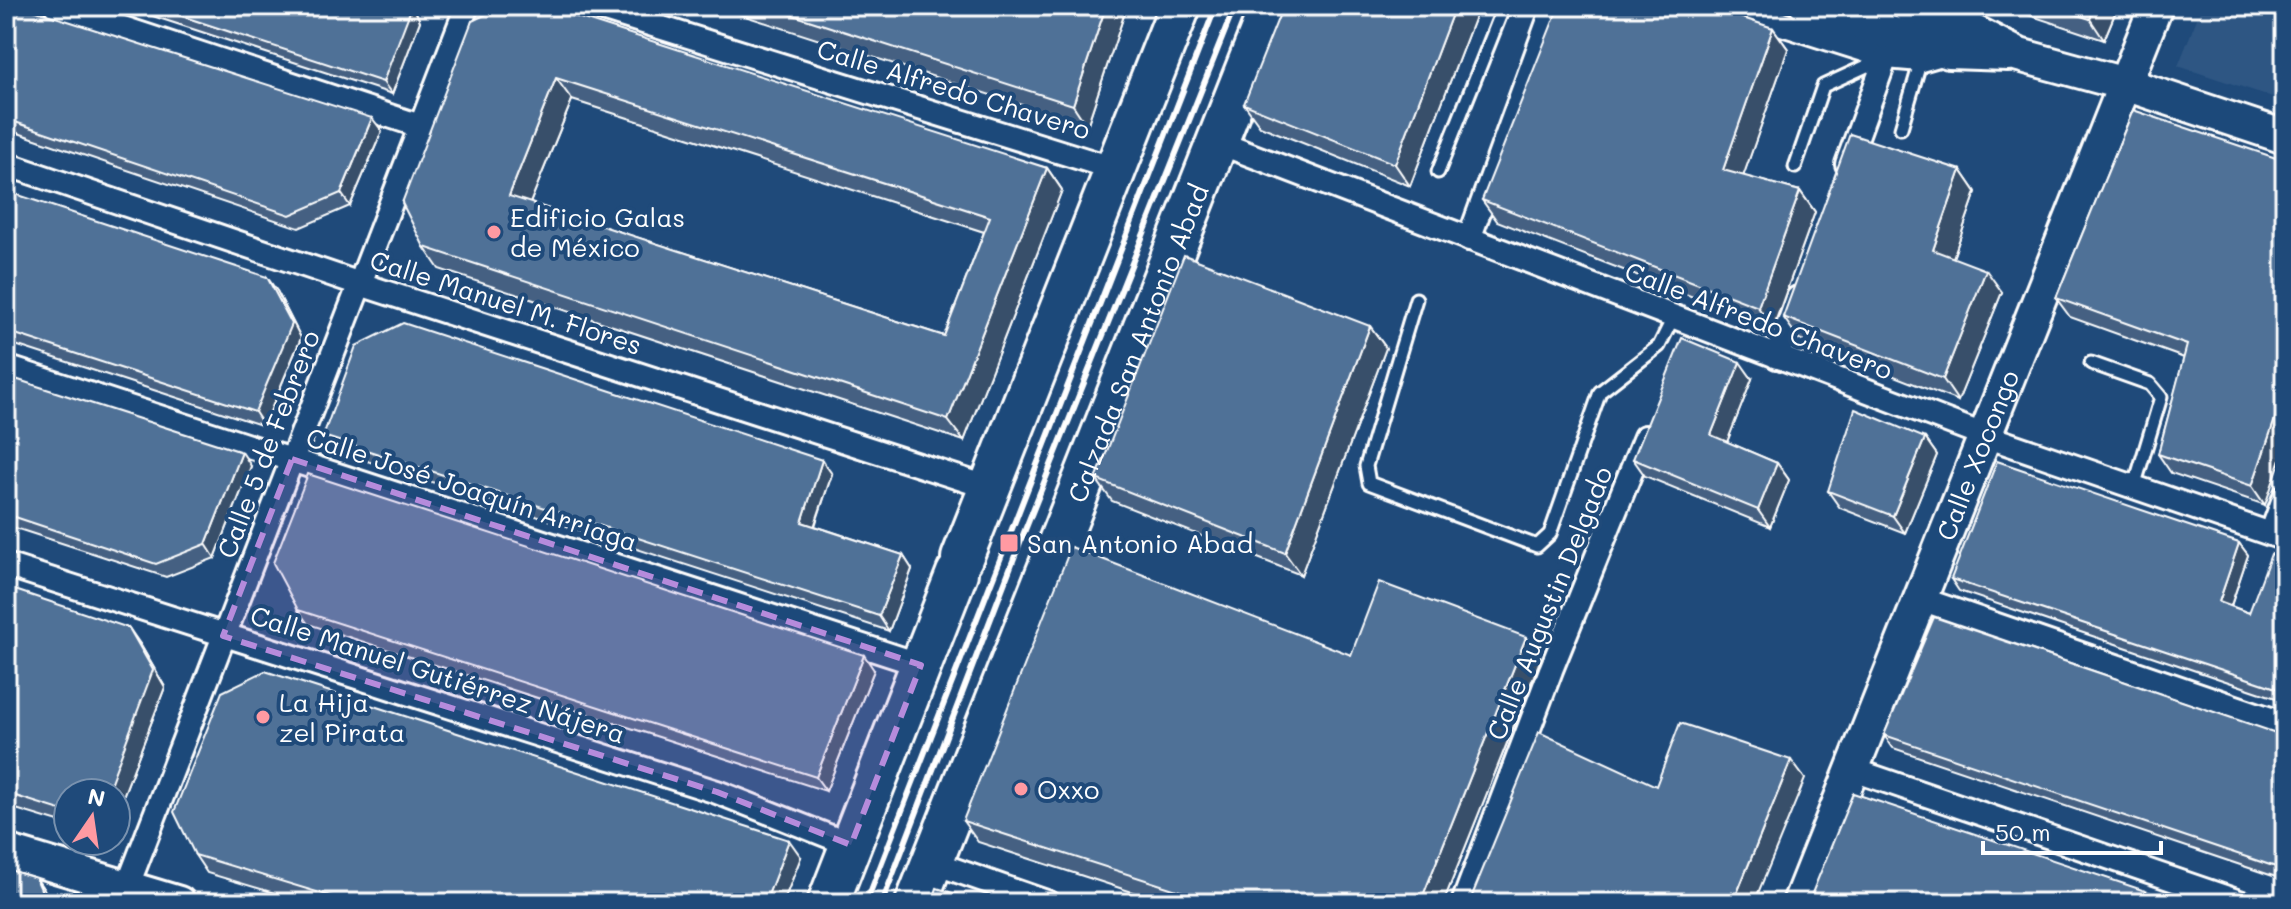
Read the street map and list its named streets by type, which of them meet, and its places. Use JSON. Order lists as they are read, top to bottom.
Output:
{
  "streets": {
    "highway": ["Calzada San Antonio Abad"],
    "street": [
      "Calle Alfredo Chavero",
      "Calle Manuel M. Flores",
      "Calle 5 de Febrero",
      "Calle Xocongo",
      "Calle José Joaquín Arriaga",
      "Calle Augustin Delgado",
      "Calle Manuel Gutiérrez Nájera"
    ]
  },
  "crossings": [
    ["Calle Alfredo Chavero", "Calzada San Antonio Abad"],
    ["Calle Alfredo Chavero", "Calle Xocongo"],
    ["Calle Manuel M. Flores", "Calle 5 de Febrero"],
    ["Calle 5 de Febrero", "Calle José Joaquín Arriaga"],
    ["Calle 5 de Febrero", "Calle Manuel Gutiérrez Nájera"]
  ],
  "places": {
    "other": ["Edificio Galas de México", "La Hija zel Pirata", "Oxxo"],
    "transit": ["San Antonio Abad"]
  },
  "scale_bar": "50 m",
  "north": "top"
}
